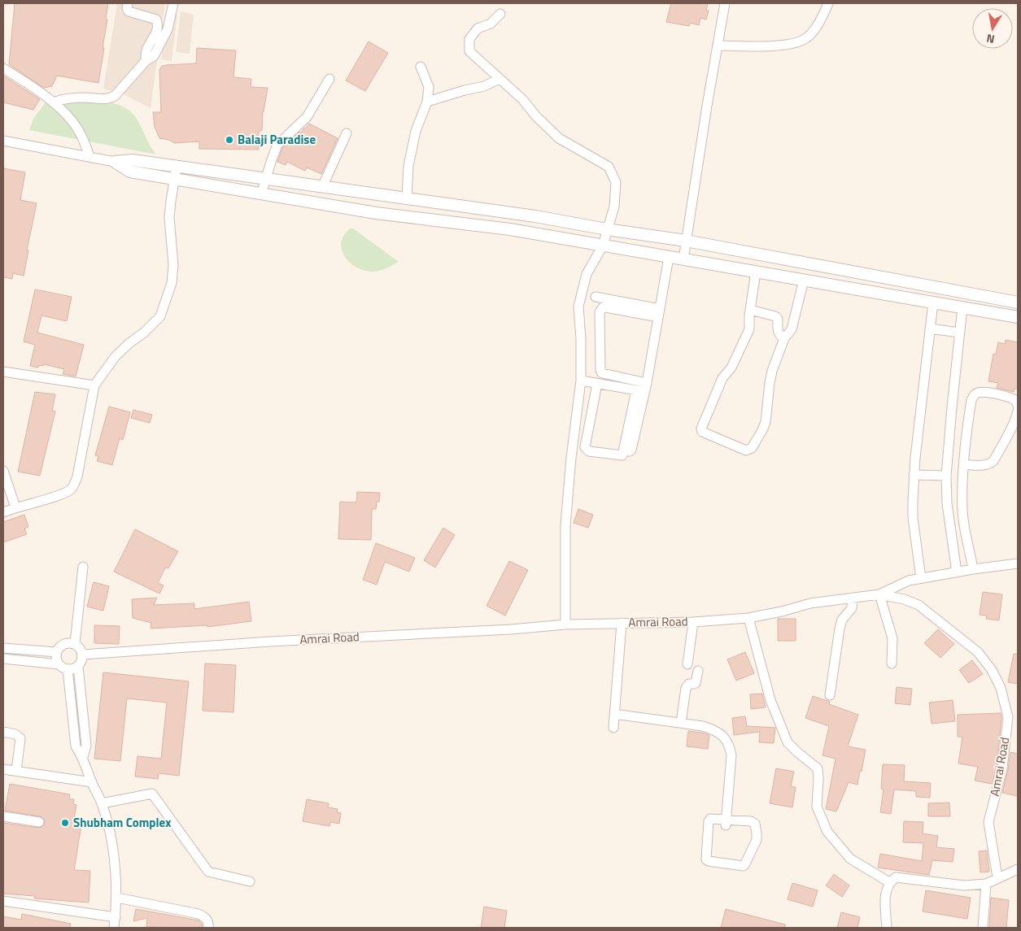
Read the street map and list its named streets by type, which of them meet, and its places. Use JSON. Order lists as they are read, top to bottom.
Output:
{
  "streets": {
    "street": ["Amrai Road"]
  },
  "places": ["Balaji Paradise", "Shubham Complex"],
  "north": "bottom"
}
